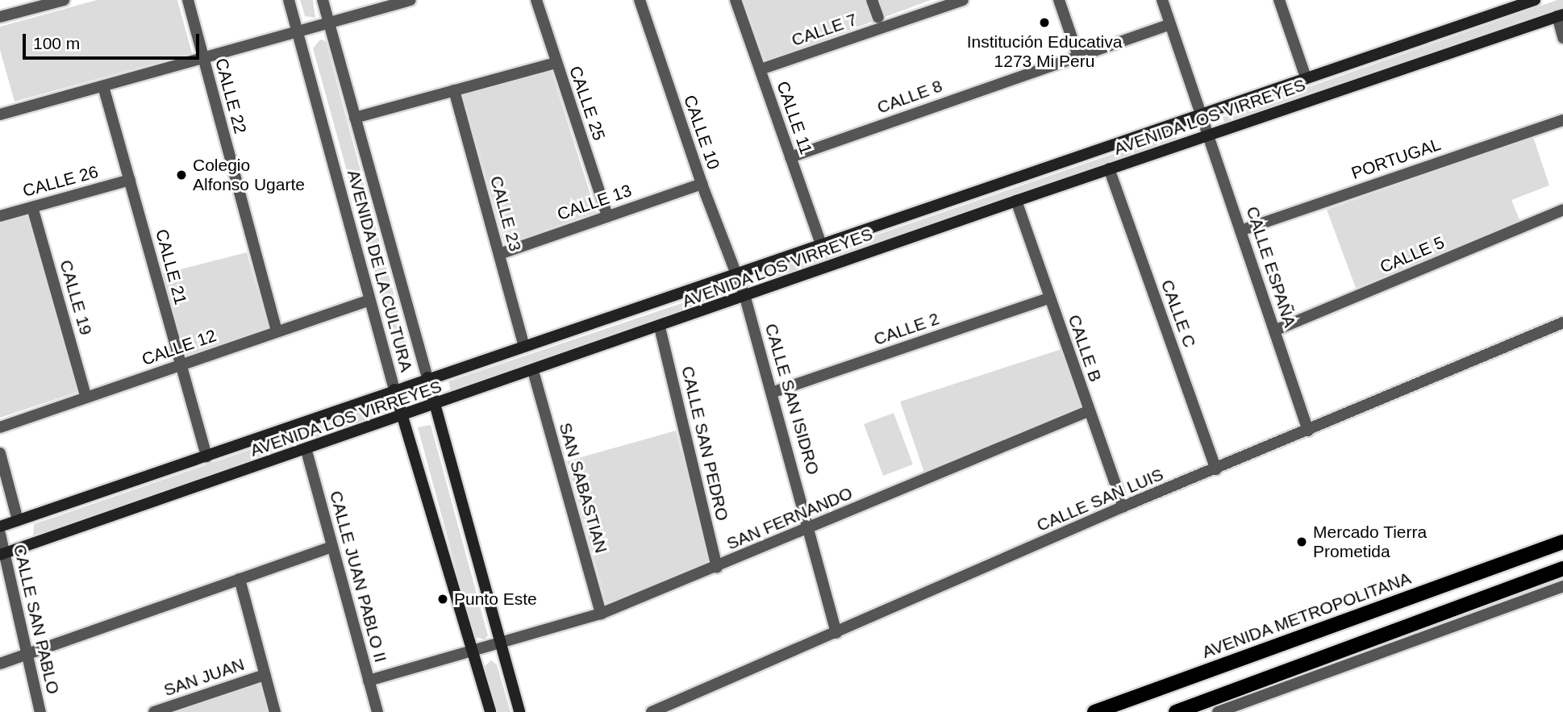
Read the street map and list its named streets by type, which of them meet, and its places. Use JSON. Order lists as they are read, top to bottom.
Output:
{
  "streets": {
    "main road": ["AVENIDA LOS VIRREYES", "AVENIDA DE LA CULTURA", "AVENIDA METROPOLITANA"],
    "street": [
      "CALLE 7",
      "CALLE 22",
      "CALLE 8",
      "CALLE 25",
      "CALLE 11",
      "CALLE 10",
      "PORTUGAL",
      "CALLE 26",
      "CALLE 13",
      "CALLE 23",
      "CALLE 5",
      "CALLE 21",
      "CALLE ESPAÑA",
      "CALLE 19",
      "CALLE C",
      "CALLE 2",
      "CALLE 12",
      "CALLE B",
      "CALLE SAN ISIDRO",
      "CALLE SAN PEDRO",
      "SAN SABASTIAN",
      "CALLE SAN LUIS",
      "SAN FERNANDO",
      "CALLE JUAN PABLO II",
      "CALLE SAN PABLO",
      "SAN JUAN"
    ]
  },
  "crossings": [
    ["CALLE 7", "CALLE 11"],
    ["CALLE 22", "CALLE 12"],
    ["CALLE 8", "CALLE 11"],
    ["CALLE 8", "CALLE ESPAÑA"],
    ["CALLE 25", "CALLE 13"],
    ["AVENIDA LOS VIRREYES", "CALLE 11"],
    ["AVENIDA LOS VIRREYES", "CALLE 10"],
    ["AVENIDA LOS VIRREYES", "CALLE 23"],
    ["AVENIDA LOS VIRREYES", "CALLE 21"],
    ["AVENIDA LOS VIRREYES", "CALLE ESPAÑA"],
    ["AVENIDA LOS VIRREYES", "AVENIDA DE LA CULTURA"],
    ["AVENIDA LOS VIRREYES", "CALLE C"],
    ["AVENIDA LOS VIRREYES", "CALLE B"],
    ["AVENIDA LOS VIRREYES", "CALLE SAN ISIDRO"],
    ["AVENIDA LOS VIRREYES", "CALLE SAN PEDRO"],
    ["AVENIDA LOS VIRREYES", "SAN SABASTIAN"],
    ["AVENIDA LOS VIRREYES", "CALLE JUAN PABLO II"],
    ["AVENIDA LOS VIRREYES", "CALLE SAN PABLO"],
    ["CALLE 10", "CALLE 13"],
    ["CALLE 10", "CALLE SAN ISIDRO"],
    ["PORTUGAL", "CALLE ESPAÑA"],
    ["CALLE 26", "CALLE 21"],
    ["CALLE 26", "CALLE 19"],
    ["CALLE 13", "CALLE 23"],
    ["CALLE 5", "CALLE ESPAÑA"],
    ["CALLE 21", "CALLE 12"],
    ["CALLE ESPAÑA", "CALLE SAN LUIS"],
    ["AVENIDA DE LA CULTURA", "CALLE 12"],
    ["AVENIDA DE LA CULTURA", "SAN FERNANDO"],
    ["CALLE 19", "CALLE 12"],
    ["CALLE C", "CALLE SAN LUIS"],
    ["CALLE 2", "CALLE B"],
    ["CALLE 2", "CALLE SAN ISIDRO"],
    ["CALLE B", "CALLE SAN LUIS"],
    ["CALLE B", "SAN FERNANDO"],
    ["CALLE SAN ISIDRO", "CALLE SAN LUIS"],
    ["CALLE SAN ISIDRO", "SAN FERNANDO"],
    ["CALLE SAN PEDRO", "SAN FERNANDO"],
    ["SAN SABASTIAN", "SAN FERNANDO"],
    ["SAN FERNANDO", "CALLE JUAN PABLO II"]
  ],
  "places": [
    "Institución Educativa 1273 Mi Peru",
    "Colegio Alfonso Ugarte",
    "Mercado Tierra Prometida",
    "Punto Este"
  ],
  "scale_bar": "100 m"
}
